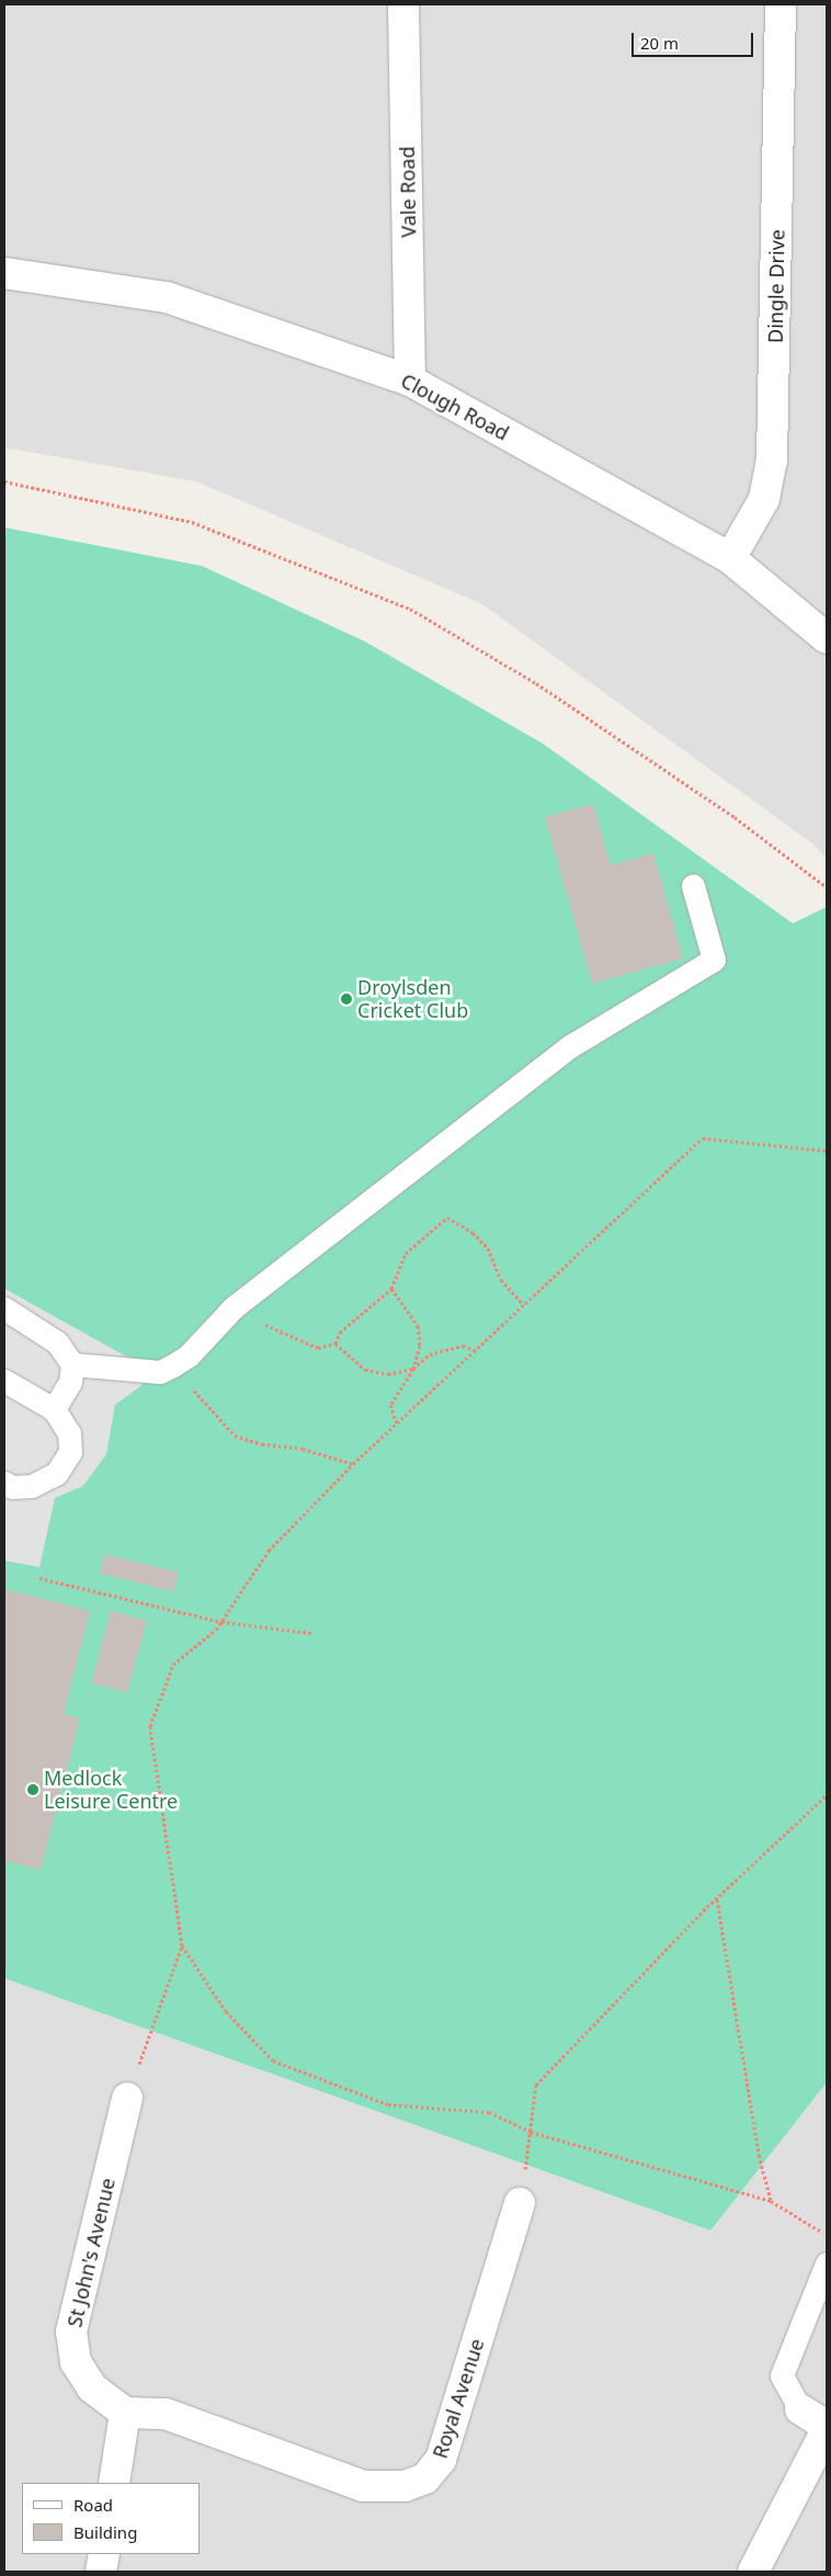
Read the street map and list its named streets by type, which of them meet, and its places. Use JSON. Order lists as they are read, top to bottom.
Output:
{
  "streets": {
    "street": [
      "Vale Road",
      "Dingle Drive",
      "Clough Road",
      "St John's Avenue",
      "Royal Avenue"
    ]
  },
  "crossings": [
    ["Vale Road", "Clough Road"],
    ["Dingle Drive", "Clough Road"],
    ["St John's Avenue", "Royal Avenue"]
  ],
  "places": ["Droylsden Cricket Club", "Medlock Leisure Centre"],
  "legend": ["Road", "Building"],
  "scale_bar": "20 m"
}
